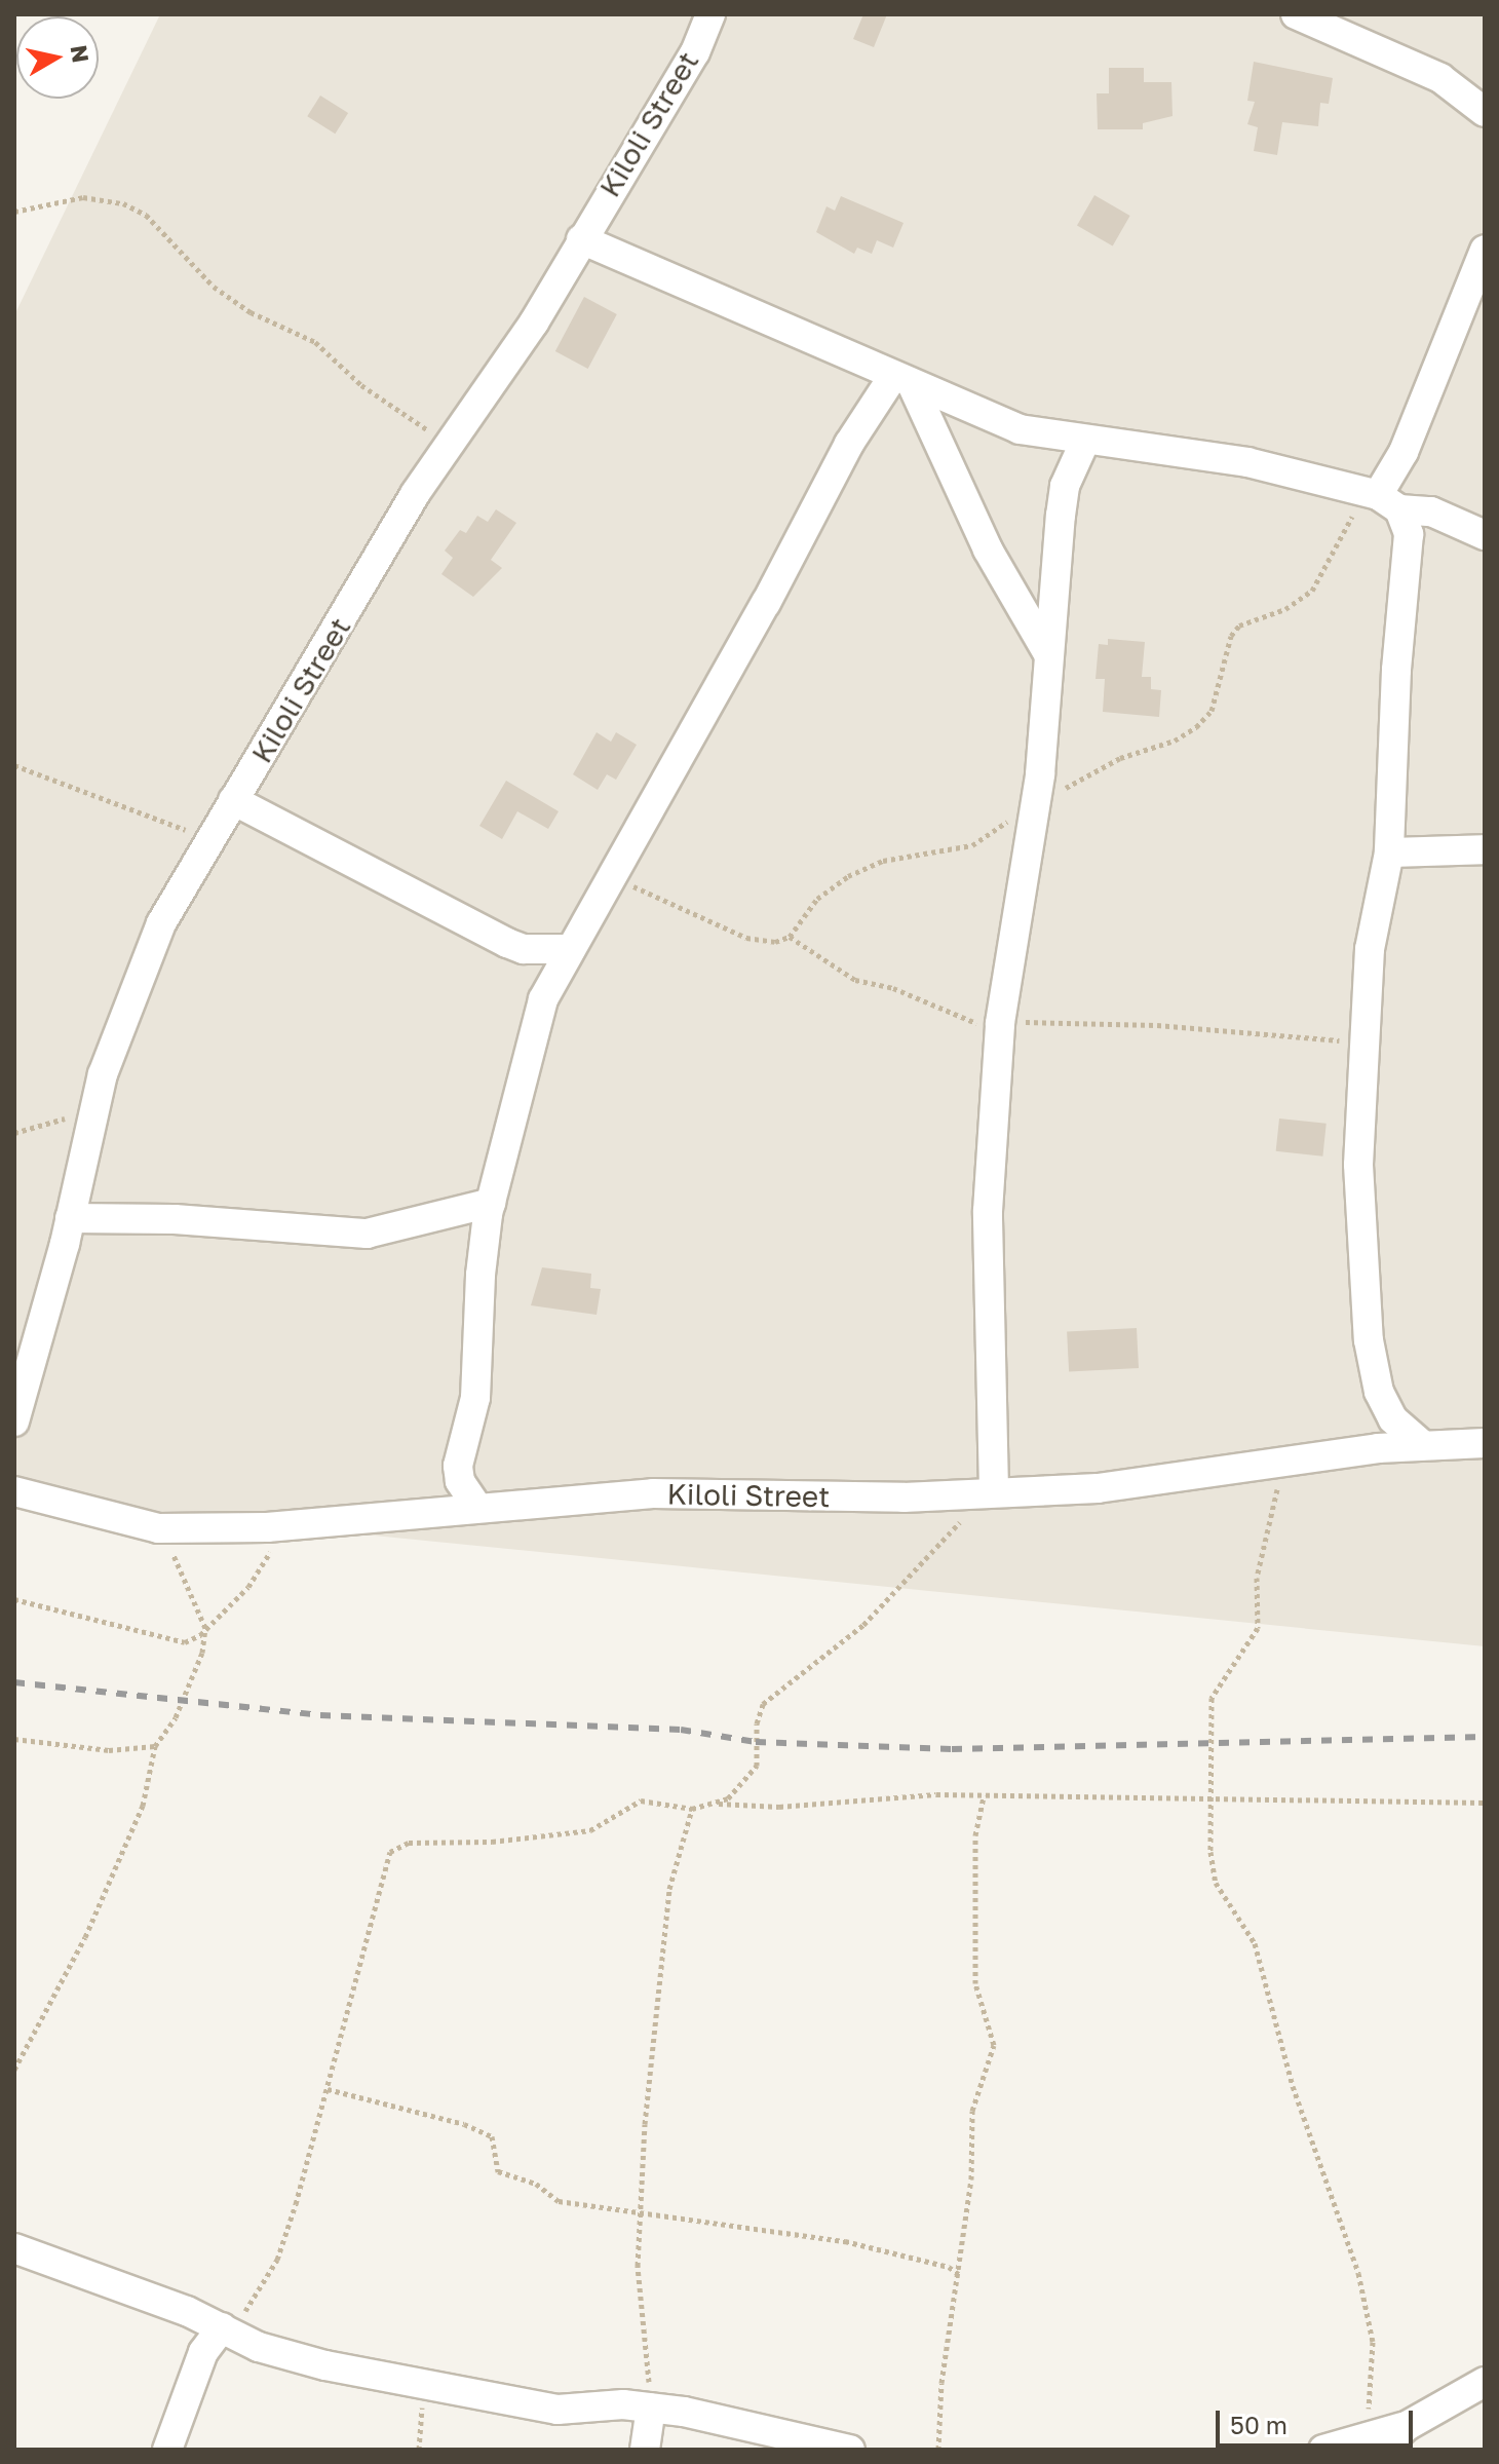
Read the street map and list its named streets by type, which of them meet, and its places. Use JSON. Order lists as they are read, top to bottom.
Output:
{
  "streets": {
    "street": ["Kiloli Street"]
  },
  "scale_bar": "50 m",
  "north": "right"
}
